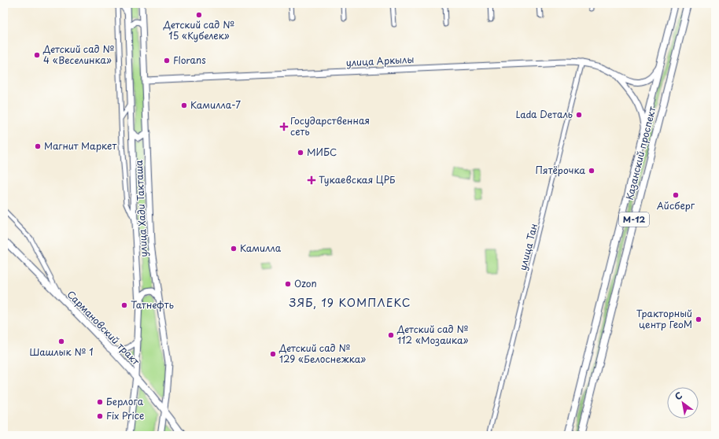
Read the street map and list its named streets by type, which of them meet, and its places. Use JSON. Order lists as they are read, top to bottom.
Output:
{
  "streets": {
    "main road": [
      "улица Аркылы",
      "Казанский проспект",
      "улица Хади Такташа",
      "М-12",
      "Сармановский тракт"
    ],
    "street": ["улица Тан"]
  },
  "crossings": [
    ["улица Аркылы", "Казанский проспект"],
    ["улица Аркылы", "улица Хади Такташа"],
    ["улица Аркылы", "улица Тан"],
    ["улица Хади Такташа", "Сармановский тракт"]
  ],
  "districts": ["ЗЯБ, 19 КОМПЛЕКС"],
  "places": {
    "other": [
      "Детский сад № 15 «Кубелек»",
      "Детский сад № 4 «Веселинка»",
      "Florans",
      "Камилла-7",
      "Lada Dеталь",
      "Магнит Маркет",
      "МИБС",
      "Пятёрочка",
      "Айсберг",
      "Камилла",
      "Ozon",
      "Татнефть",
      "Тракторный центр ГеоМ",
      "Детский сад № 112 «Мозаика»",
      "Шашлык № 1",
      "Детский сад № 129 «Белоснежка»",
      "Берлога",
      "Fix Price"
    ],
    "health": ["Государственная сеть", "Тукаевская ЦРБ"]
  },
  "north": "top left"
}
